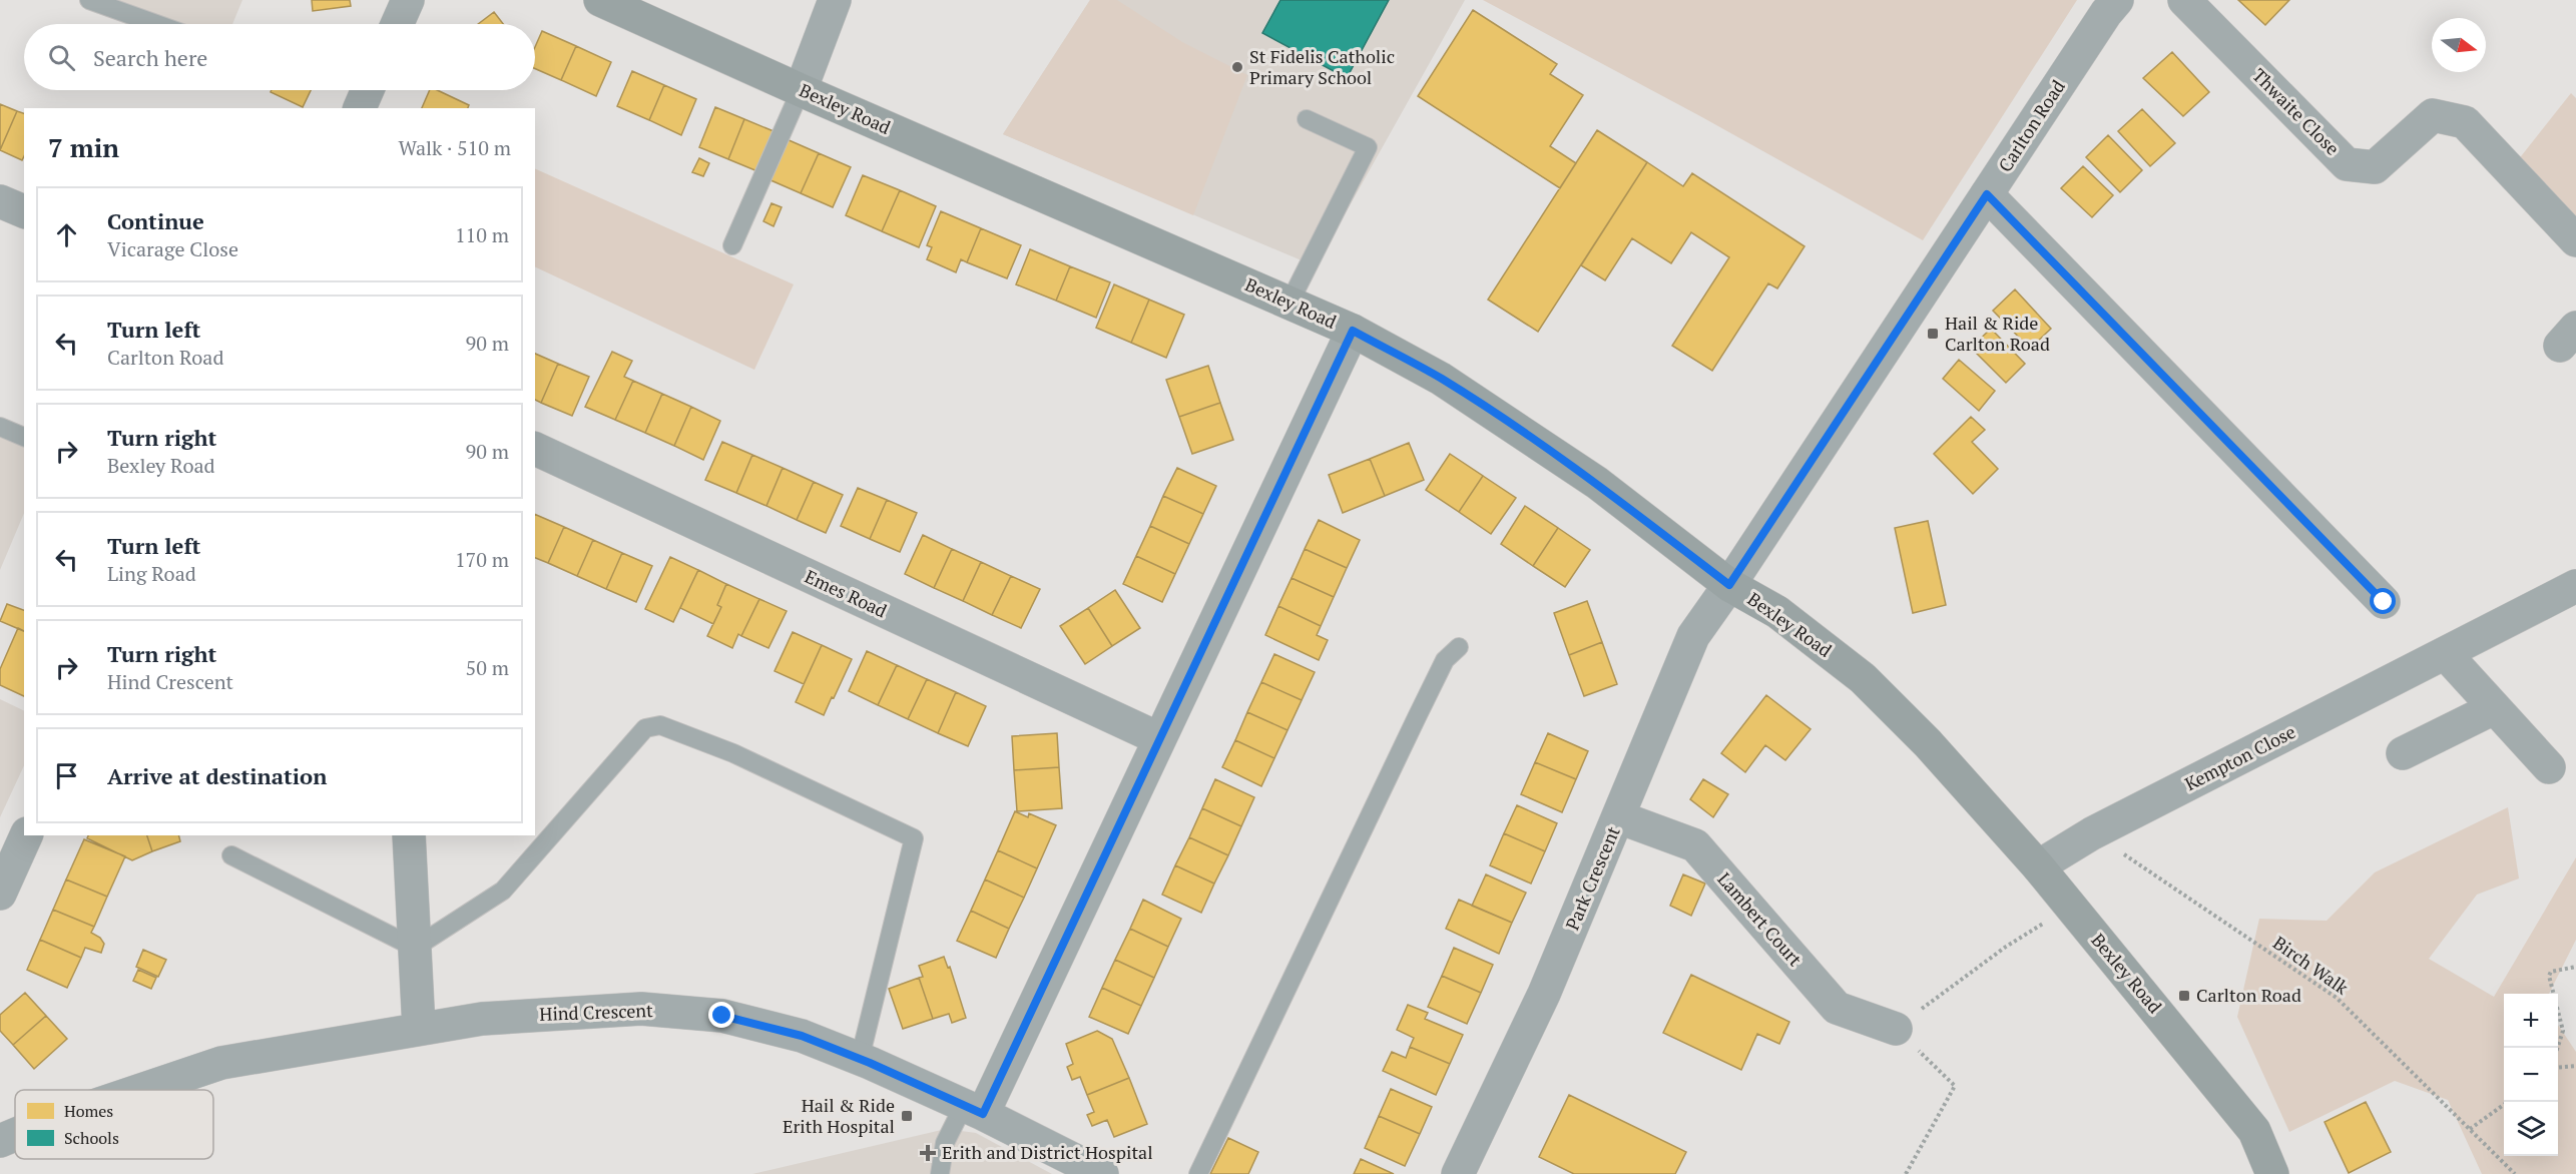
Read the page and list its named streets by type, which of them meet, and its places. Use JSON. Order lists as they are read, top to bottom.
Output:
{
  "streets": {
    "main road": ["Bexley Road"],
    "street": [
      "Thwaite Close",
      "Carlton Road",
      "Emes Road",
      "Kempton Close",
      "Park Crescent",
      "Lambert Court",
      "Hind Crescent"
    ],
    "path": ["Birch Walk"]
  },
  "crossings": [
    ["Bexley Road", "Carlton Road"],
    ["Bexley Road", "Kempton Close"],
    ["Bexley Road", "Park Crescent"],
    ["Carlton Road", "Park Crescent"],
    ["Kempton Close", "Birch Walk"],
    ["Park Crescent", "Lambert Court"]
  ],
  "places": {
    "other": ["St Fidelis Catholic Primary School"],
    "transit": ["Hail & Ride Carlton Road", "Carlton Road", "Hail & Ride Erith Hospital"],
    "health": ["Erith and District Hospital"]
  },
  "legend": ["Homes", "Schools"],
  "north": "right",
  "page": {
    "search": "Search here",
    "heading": ["7 min", "Walk · 510 m"],
    "list": [
      ["Continue", "Vicarage Close", "110 m"],
      ["Turn left", "Carlton Road", "90 m"],
      ["Turn right", "Bexley Road", "90 m"],
      ["Turn left", "Ling Road", "170 m"],
      ["Turn right", "Hind Crescent", "50 m"],
      "Arrive at destination"
    ],
    "map_buttons": ["+", "−"]
  }
}
